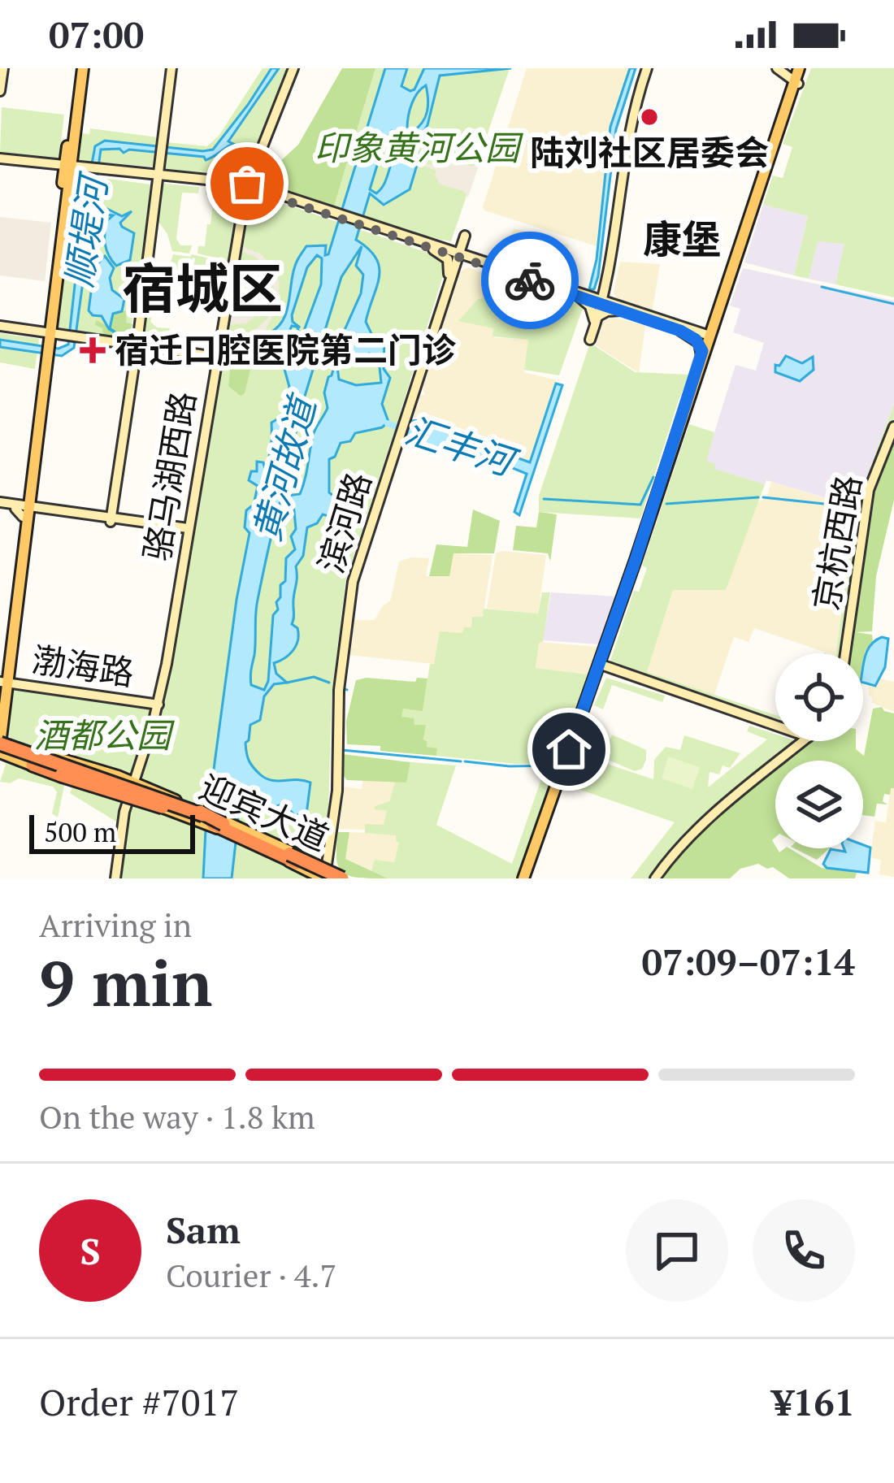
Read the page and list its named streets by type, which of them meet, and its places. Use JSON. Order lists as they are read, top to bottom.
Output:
{
  "streets": {
    "highway": ["迎宾大道"],
    "main road": [
      "骆马湖西路",
      "滨河路",
      "京杭西路",
      "渤海路"
    ]
  },
  "crossings": [
    ["骆马湖西路", "渤海路"],
    ["滨河路", "迎宾大道"]
  ],
  "districts": ["康堡", "宿城区"],
  "water": ["顺堤河", "汇丰河", "黄河故道"],
  "parks": ["印象黄河公园", "酒都公园"],
  "places": {
    "other": ["陆刘社区居委会"],
    "health": ["宿迁口腔医院第二门诊"]
  },
  "scale_bar": "500 m",
  "page": {
    "status": "07:00",
    "scale": "500 m",
    "heading": ["9 min", "Arriving in", "07:09–07:14"],
    "panel": [
      "Sam",
      "Courier · 4.7",
      "Order #7017",
      "¥161"
    ],
    "bar": "On the way · 1.8 km",
    "round": "S"
  }
}
